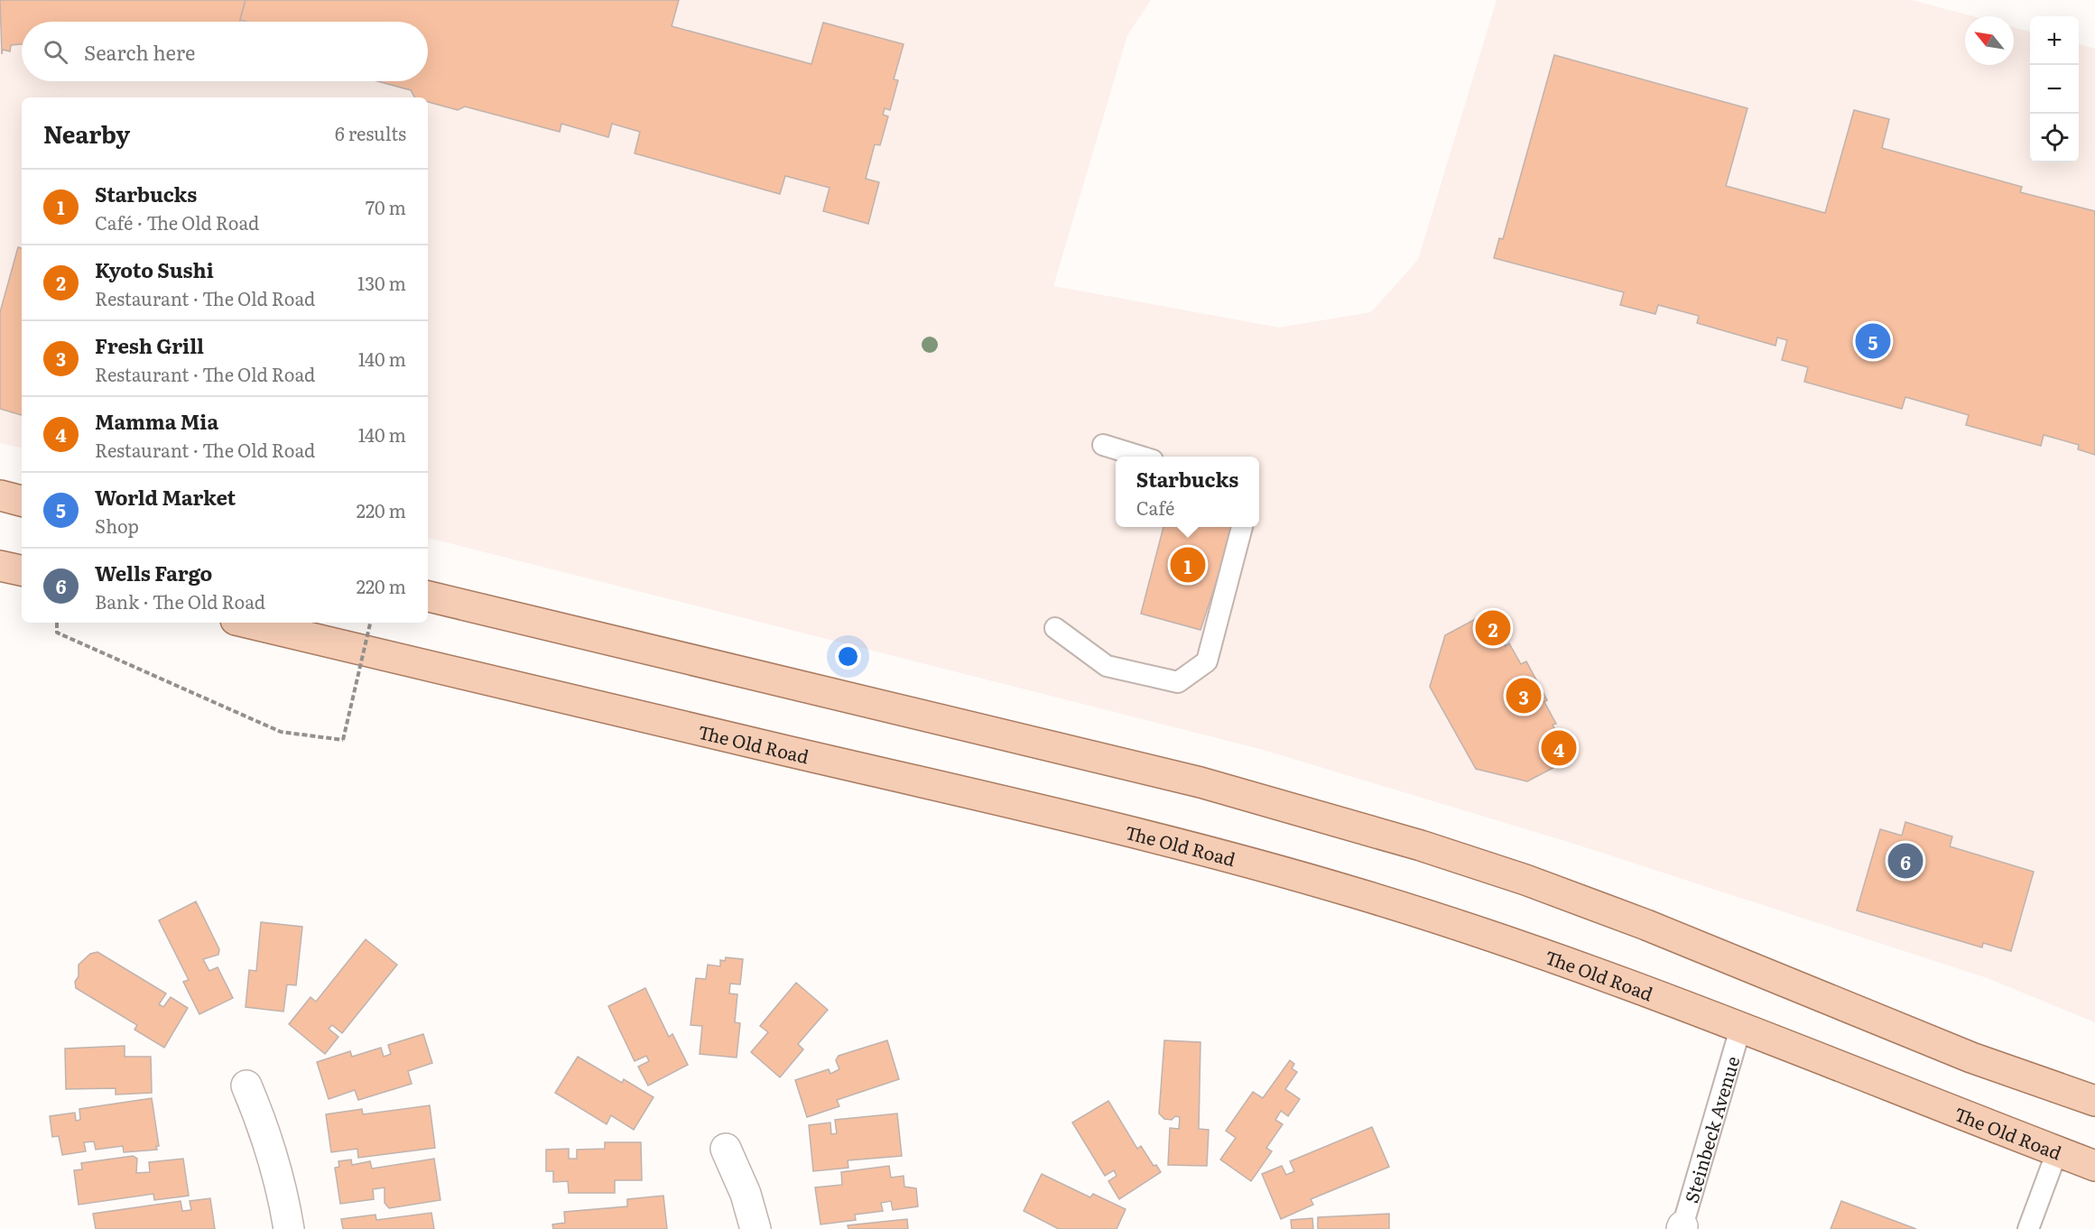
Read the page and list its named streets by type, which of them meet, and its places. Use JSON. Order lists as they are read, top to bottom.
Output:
{
  "streets": {
    "main road": ["The Old Road"],
    "lane": ["Steinbeck Avenue"]
  },
  "crossings": [
    ["The Old Road", "Steinbeck Avenue"]
  ],
  "north": "top left",
  "page": {
    "map_buttons": ["+", "−"],
    "search": "Search here",
    "heading": ["Nearby", "6 results"],
    "list": [
      {
        "mark": "1",
        "name": "Starbucks",
        "note": "Café · The Old Road",
        "value": "70 m"
      },
      {
        "mark": "2",
        "name": "Kyoto Sushi",
        "note": "Restaurant · The Old Road",
        "value": "130 m"
      },
      {
        "mark": "3",
        "name": "Fresh Grill",
        "note": "Restaurant · The Old Road",
        "value": "140 m"
      },
      {
        "mark": "4",
        "name": "Mamma Mia",
        "note": "Restaurant · The Old Road",
        "value": "140 m"
      },
      {
        "mark": "5",
        "name": "World Market",
        "note": "Shop",
        "value": "220 m"
      },
      {
        "mark": "6",
        "name": "Wells Fargo",
        "note": "Bank · The Old Road",
        "value": "220 m"
      }
    ],
    "pins": [
      "5",
      "1",
      "2",
      "3",
      "4",
      "6"
    ],
    "popup": ["Starbucks", "Café"]
  }
}
